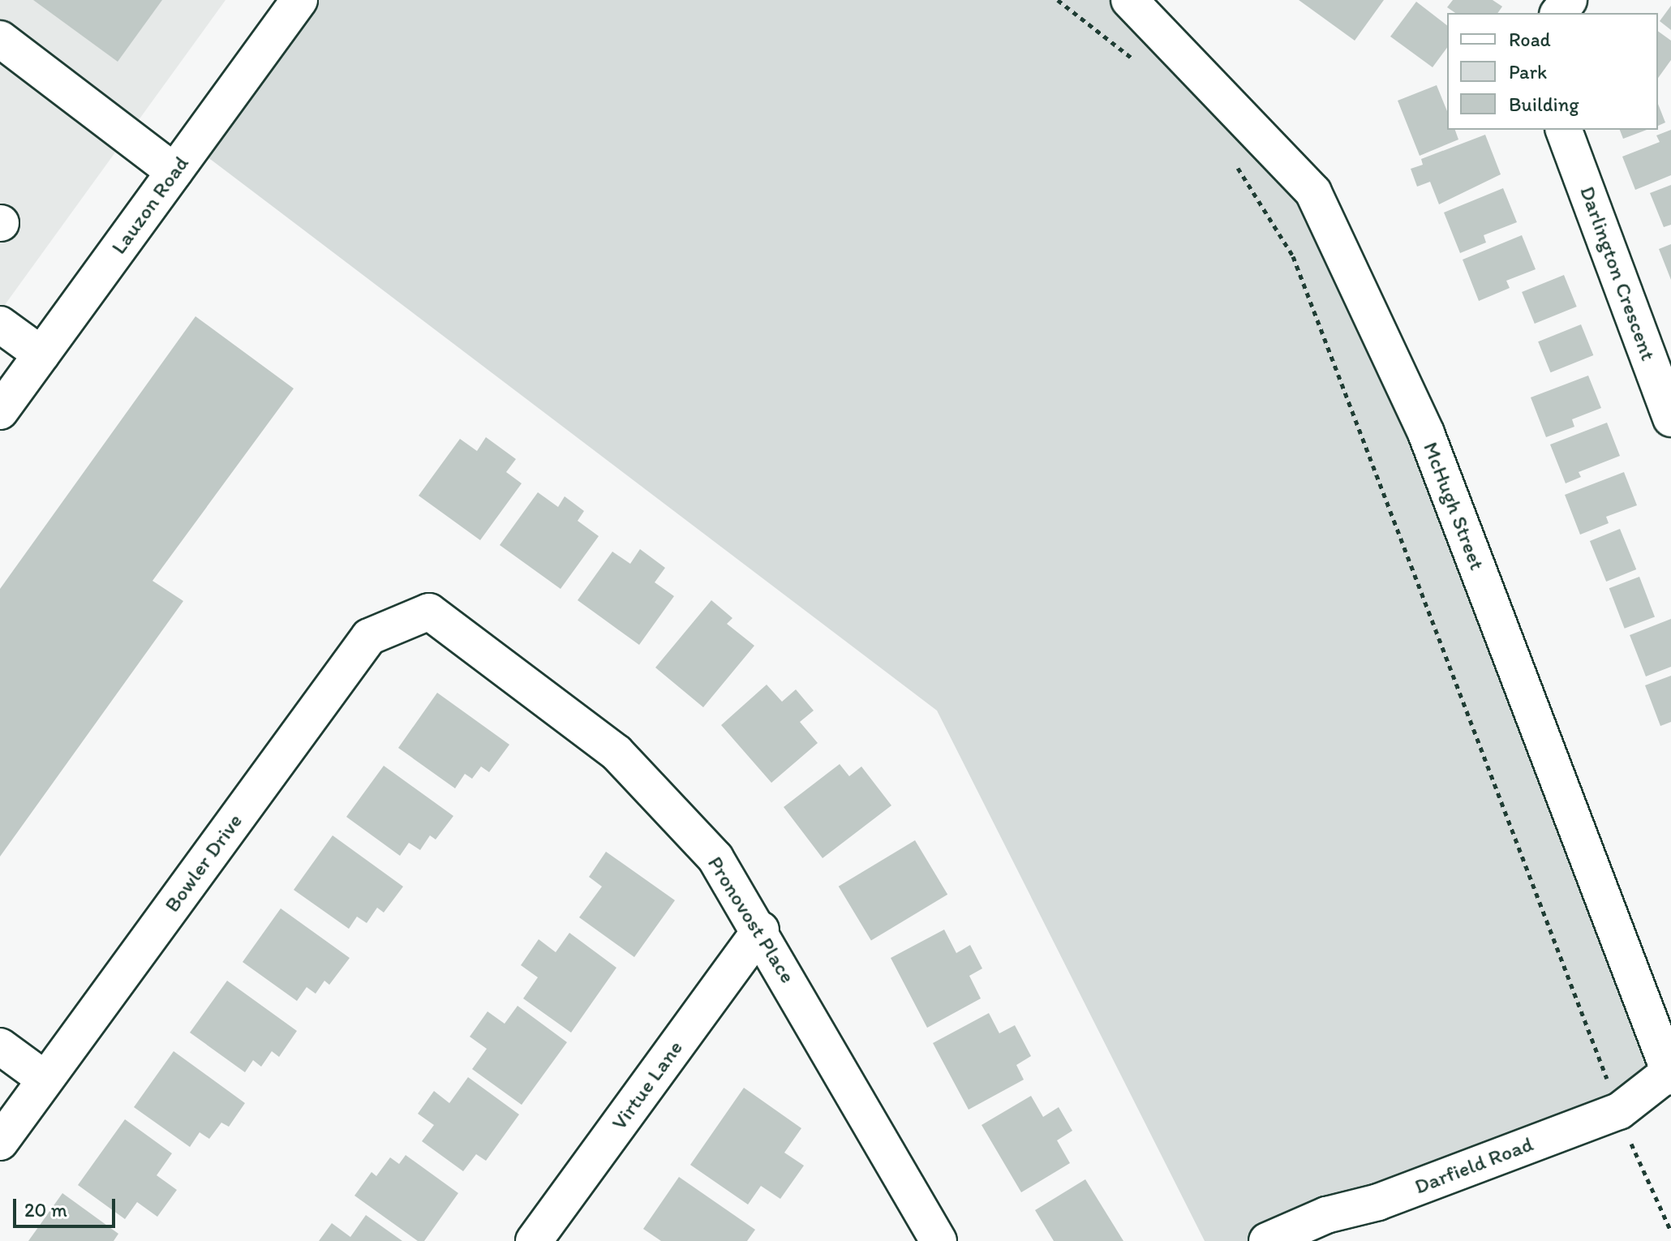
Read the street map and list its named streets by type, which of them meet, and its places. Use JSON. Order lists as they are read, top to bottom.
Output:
{
  "streets": {
    "street": [
      "Lauzon Road",
      "Darlington Crescent",
      "McHugh Street",
      "Bowler Drive",
      "Pronovost Place",
      "Virtue Lane",
      "Darfield Road"
    ]
  },
  "crossings": [
    ["McHugh Street", "Darfield Road"],
    ["Bowler Drive", "Pronovost Place"],
    ["Pronovost Place", "Virtue Lane"]
  ],
  "legend": ["Road", "Park", "Building"],
  "scale_bar": "20 m"
}
